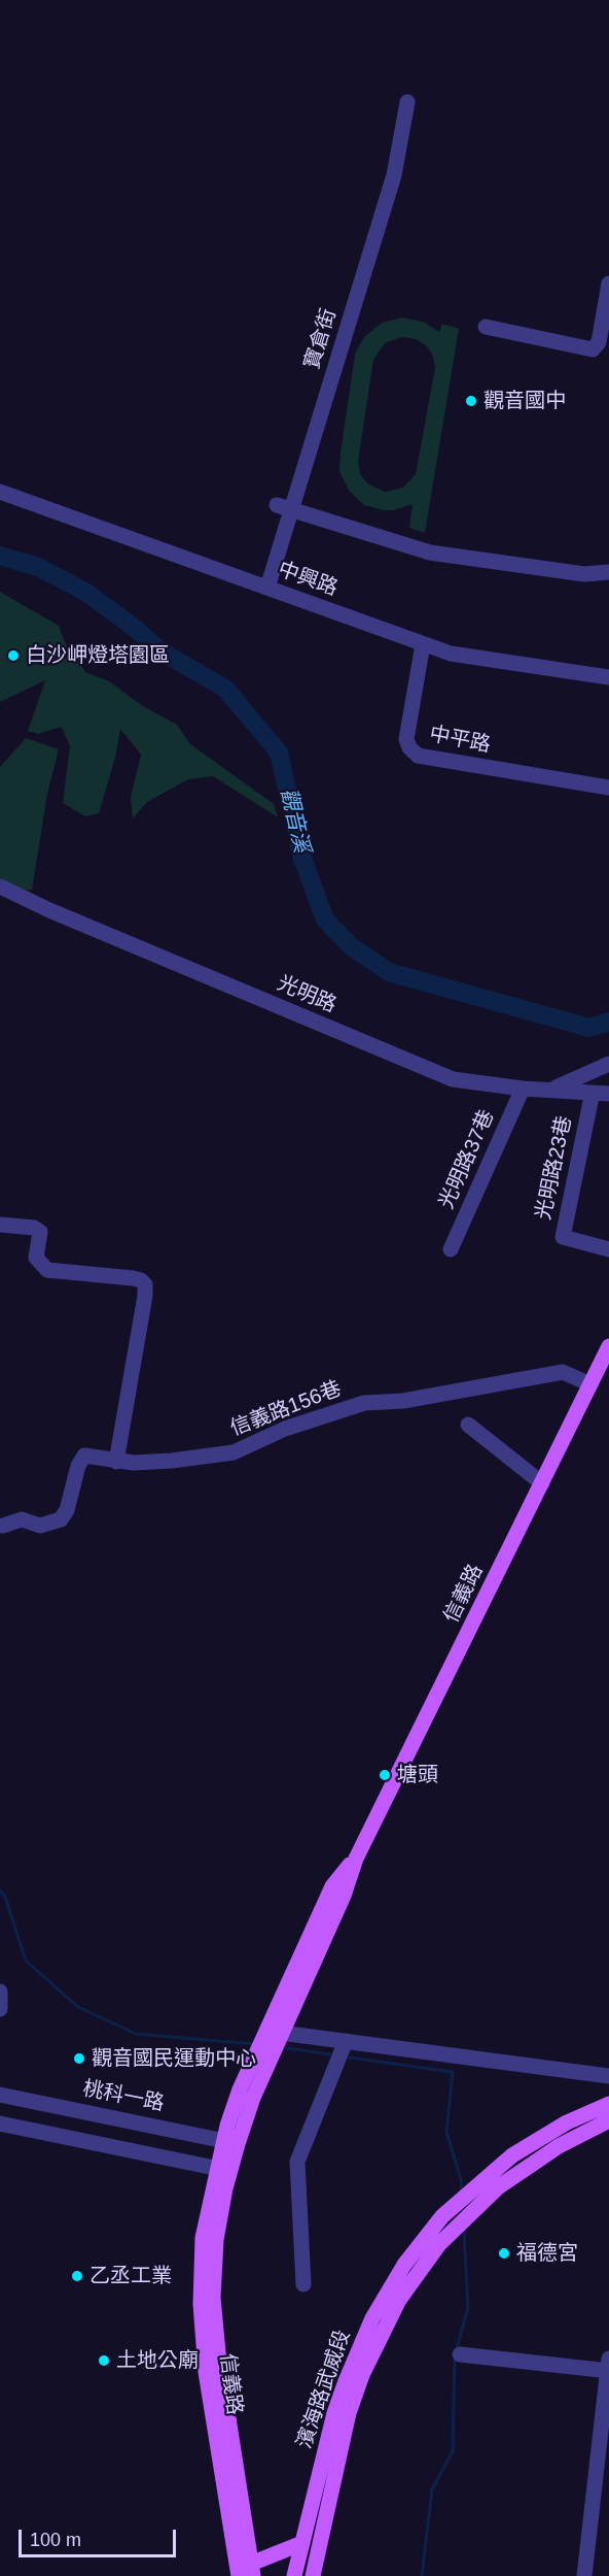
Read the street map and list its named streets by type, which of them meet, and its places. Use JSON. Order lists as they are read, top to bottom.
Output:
{
  "streets": {
    "main road": ["信義路", "濱海路武威段"],
    "street": [
      "寶倉街",
      "中興路",
      "中平路",
      "光明路",
      "光明路37巷",
      "光明路23巷",
      "信義路156巷",
      "桃科一路"
    ]
  },
  "crossings": [
    ["寶倉街", "中興路"],
    ["中興路", "中平路"],
    ["光明路", "光明路37巷"],
    ["信義路156巷", "信義路"],
    ["信義路", "桃科一路"]
  ],
  "water": ["觀音溪"],
  "places": [
    "觀音國中",
    "白沙岬燈塔園區",
    "塘頭",
    "觀音國民運動中心",
    "福德宮",
    "乙丞工業",
    "土地公廟"
  ],
  "scale_bar": "100 m"
}
